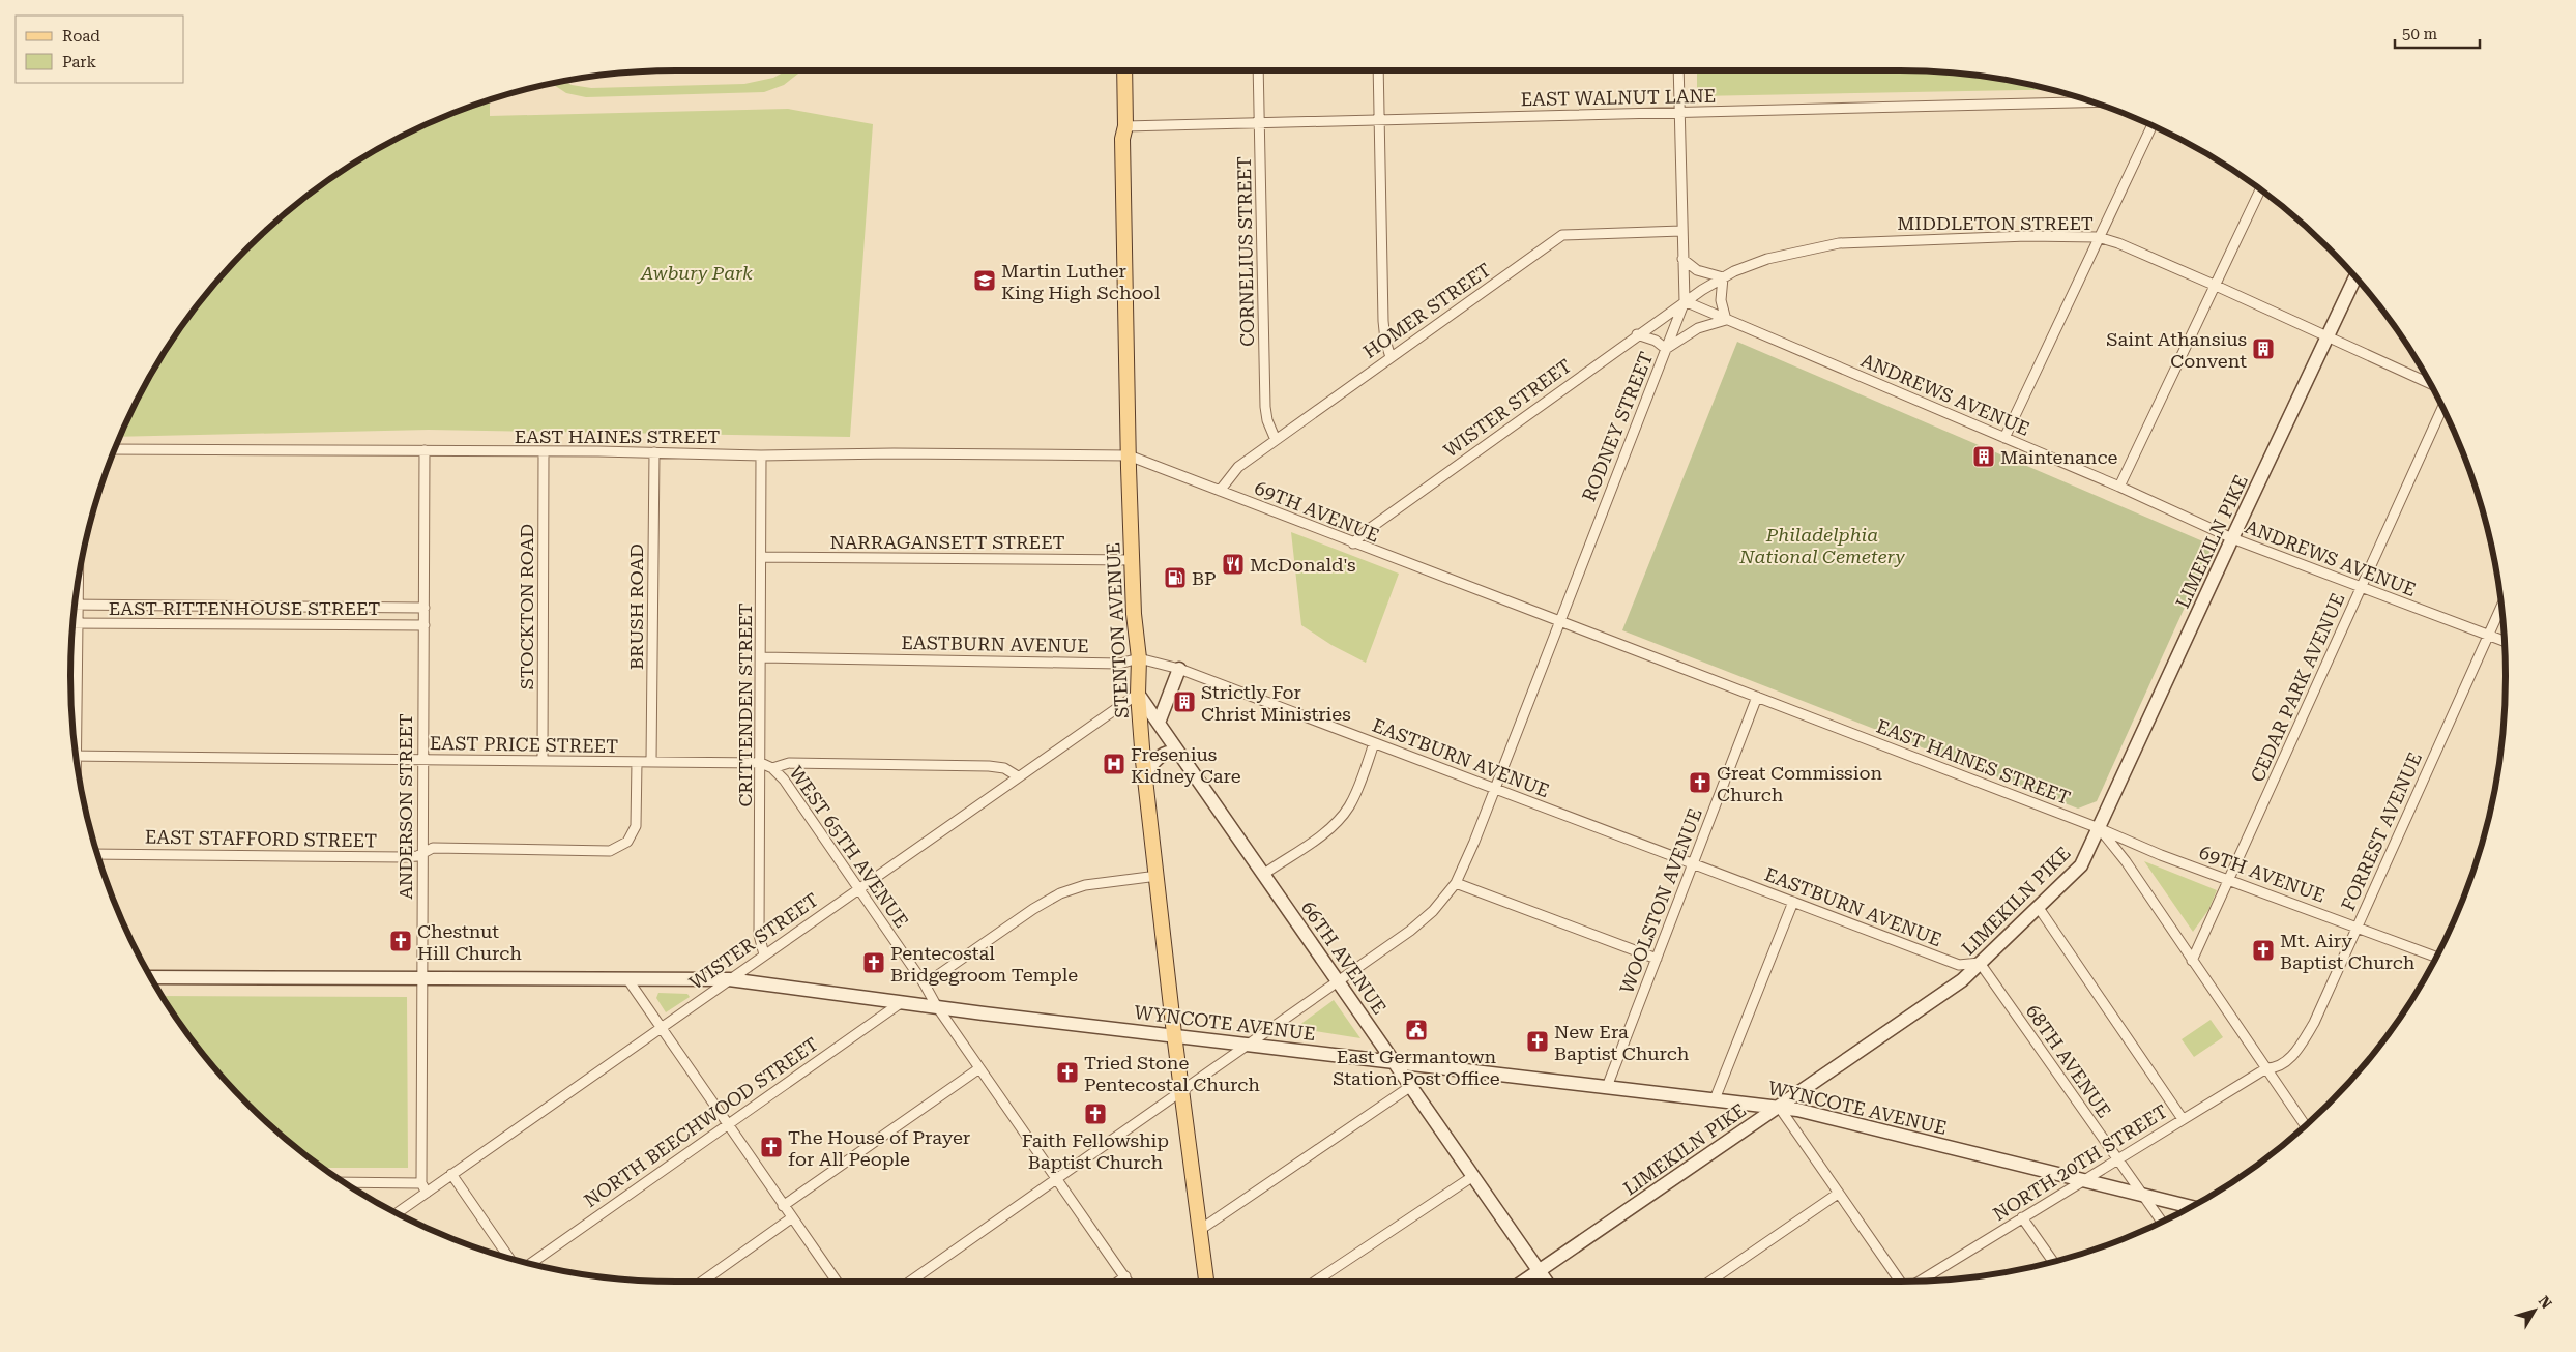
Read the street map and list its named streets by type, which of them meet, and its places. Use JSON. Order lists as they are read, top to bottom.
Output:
{
  "streets": {
    "main road": ["STENTON AVENUE"],
    "street": [
      "EAST WALNUT LANE",
      "MIDDLETON STREET",
      "CORNELIUS STREET",
      "HOMER STREET",
      "ANDREWS AVENUE",
      "WISTER STREET",
      "RODNEY STREET",
      "EAST HAINES STREET",
      "69TH AVENUE",
      "NARRAGANSETT STREET",
      "LIMEKILN PIKE",
      "STOCKTON ROAD",
      "BRUSH ROAD",
      "EAST RITTENHOUSE STREET",
      "EASTBURN AVENUE",
      "CEDAR PARK AVENUE",
      "CRITTENDEN STREET",
      "EAST PRICE STREET",
      "ANDERSON STREET",
      "FORREST AVENUE",
      "EAST STAFFORD STREET",
      "WEST 65TH AVENUE",
      "WOOLSTON AVENUE",
      "66TH AVENUE",
      "WYNCOTE AVENUE",
      "68TH AVENUE",
      "NORTH BEECHWOOD STREET",
      "NORTH 20TH STREET"
    ]
  },
  "crossings": [
    ["EAST WALNUT LANE", "CORNELIUS STREET"],
    ["EAST WALNUT LANE", "RODNEY STREET"],
    ["EAST WALNUT LANE", "STENTON AVENUE"],
    ["MIDDLETON STREET", "ANDREWS AVENUE"],
    ["MIDDLETON STREET", "WISTER STREET"],
    ["MIDDLETON STREET", "RODNEY STREET"],
    ["MIDDLETON STREET", "LIMEKILN PIKE"],
    ["CORNELIUS STREET", "HOMER STREET"],
    ["HOMER STREET", "RODNEY STREET"],
    ["HOMER STREET", "69TH AVENUE"],
    ["ANDREWS AVENUE", "WISTER STREET"],
    ["ANDREWS AVENUE", "RODNEY STREET"],
    ["ANDREWS AVENUE", "LIMEKILN PIKE"],
    ["ANDREWS AVENUE", "CEDAR PARK AVENUE"],
    ["ANDREWS AVENUE", "FORREST AVENUE"],
    ["WISTER STREET", "RODNEY STREET"],
    ["WISTER STREET", "69TH AVENUE"],
    ["WISTER STREET", "STENTON AVENUE"],
    ["WISTER STREET", "CRITTENDEN STREET"],
    ["WISTER STREET", "WEST 65TH AVENUE"],
    ["WISTER STREET", "66TH AVENUE"],
    ["WISTER STREET", "WYNCOTE AVENUE"],
    ["RODNEY STREET", "EAST HAINES STREET"],
    ["RODNEY STREET", "STENTON AVENUE"],
    ["RODNEY STREET", "EASTBURN AVENUE"],
    ["RODNEY STREET", "WEST 65TH AVENUE"],
    ["RODNEY STREET", "66TH AVENUE"],
    ["RODNEY STREET", "WYNCOTE AVENUE"],
    ["EAST HAINES STREET", "69TH AVENUE"],
    ["EAST HAINES STREET", "LIMEKILN PIKE"],
    ["EAST HAINES STREET", "STOCKTON ROAD"],
    ["EAST HAINES STREET", "BRUSH ROAD"],
    ["EAST HAINES STREET", "STENTON AVENUE"],
    ["EAST HAINES STREET", "CEDAR PARK AVENUE"],
    ["EAST HAINES STREET", "CRITTENDEN STREET"],
    ["EAST HAINES STREET", "ANDERSON STREET"],
    ["EAST HAINES STREET", "FORREST AVENUE"],
    ["EAST HAINES STREET", "WOOLSTON AVENUE"],
    ["EAST HAINES STREET", "NORTH 20TH STREET"],
    ["69TH AVENUE", "LIMEKILN PIKE"],
    ["69TH AVENUE", "STENTON AVENUE"],
    ["69TH AVENUE", "CEDAR PARK AVENUE"],
    ["69TH AVENUE", "FORREST AVENUE"],
    ["NARRAGANSETT STREET", "STENTON AVENUE"],
    ["NARRAGANSETT STREET", "CRITTENDEN STREET"],
    ["LIMEKILN PIKE", "EASTBURN AVENUE"],
    ["LIMEKILN PIKE", "66TH AVENUE"],
    ["LIMEKILN PIKE", "WYNCOTE AVENUE"],
    ["LIMEKILN PIKE", "68TH AVENUE"],
    ["STOCKTON ROAD", "EAST PRICE STREET"],
    ["BRUSH ROAD", "EAST PRICE STREET"],
    ["EAST RITTENHOUSE STREET", "ANDERSON STREET"],
    ["STENTON AVENUE", "EASTBURN AVENUE"],
    ["STENTON AVENUE", "66TH AVENUE"],
    ["STENTON AVENUE", "WYNCOTE AVENUE"],
    ["EASTBURN AVENUE", "CRITTENDEN STREET"],
    ["EASTBURN AVENUE", "WOOLSTON AVENUE"],
    ["EASTBURN AVENUE", "68TH AVENUE"],
    ["CRITTENDEN STREET", "EAST PRICE STREET"],
    ["CRITTENDEN STREET", "WEST 65TH AVENUE"],
    ["EAST PRICE STREET", "ANDERSON STREET"],
    ["EAST PRICE STREET", "EAST STAFFORD STREET"],
    ["EAST PRICE STREET", "WEST 65TH AVENUE"],
    ["ANDERSON STREET", "EAST STAFFORD STREET"],
    ["ANDERSON STREET", "WYNCOTE AVENUE"],
    ["FORREST AVENUE", "NORTH 20TH STREET"],
    ["WEST 65TH AVENUE", "WYNCOTE AVENUE"],
    ["WOOLSTON AVENUE", "WYNCOTE AVENUE"],
    ["66TH AVENUE", "WYNCOTE AVENUE"],
    ["WYNCOTE AVENUE", "68TH AVENUE"],
    ["WYNCOTE AVENUE", "NORTH BEECHWOOD STREET"],
    ["WYNCOTE AVENUE", "NORTH 20TH STREET"],
    ["68TH AVENUE", "NORTH 20TH STREET"]
  ],
  "parks": ["Awbury Park", "Philadelphia National Cemetery"],
  "places": {
    "school or university": ["Martin Luther King High School"],
    "building": ["Saint Athansius Convent", "Maintenance", "Strictly For Christ Ministries"],
    "restaurant": ["McDonald's"],
    "fuel station": ["BP"],
    "hospital": ["Fresenius Kidney Care"],
    "church": [
      "Great Commission Church",
      "Chestnut Hill Church",
      "Mt. Airy Baptist Church",
      "Pentecostal Bridgegroom Temple",
      "New Era Baptist Church",
      "Tried Stone Pentecostal Church",
      "Faith Fellowship Baptist Church",
      "The House of Prayer for All People"
    ],
    "public building": ["East Germantown Station Post Office"]
  },
  "legend": ["Road", "Park"],
  "scale_bar": "50 m",
  "north": "top right"
}
